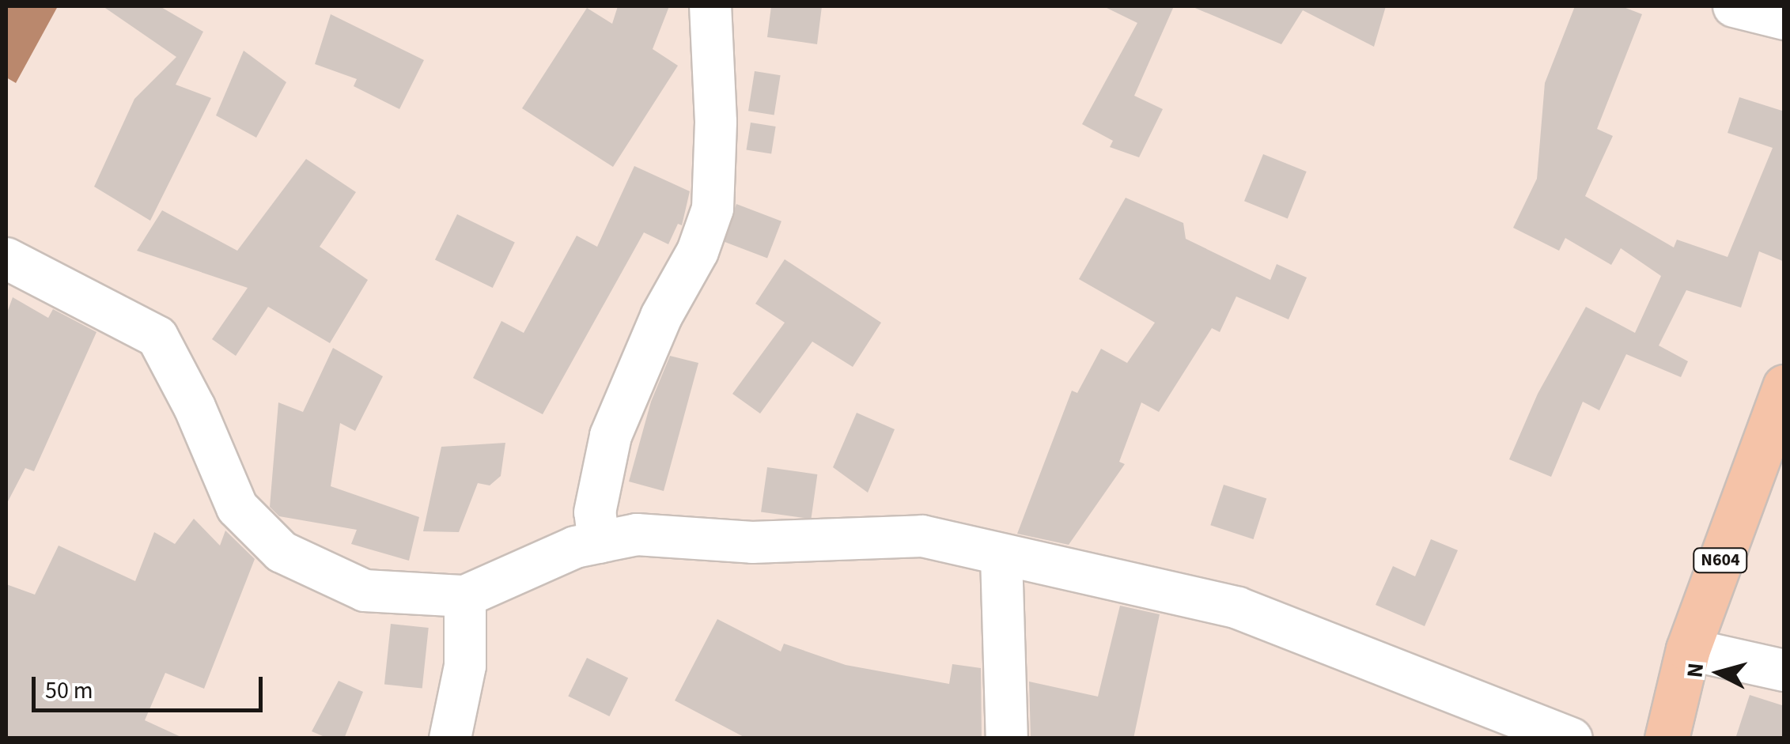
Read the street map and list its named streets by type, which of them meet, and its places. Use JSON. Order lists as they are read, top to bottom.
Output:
{
  "streets": {
    "highway": ["N604"]
  },
  "scale_bar": "50 m",
  "north": "left"
}
